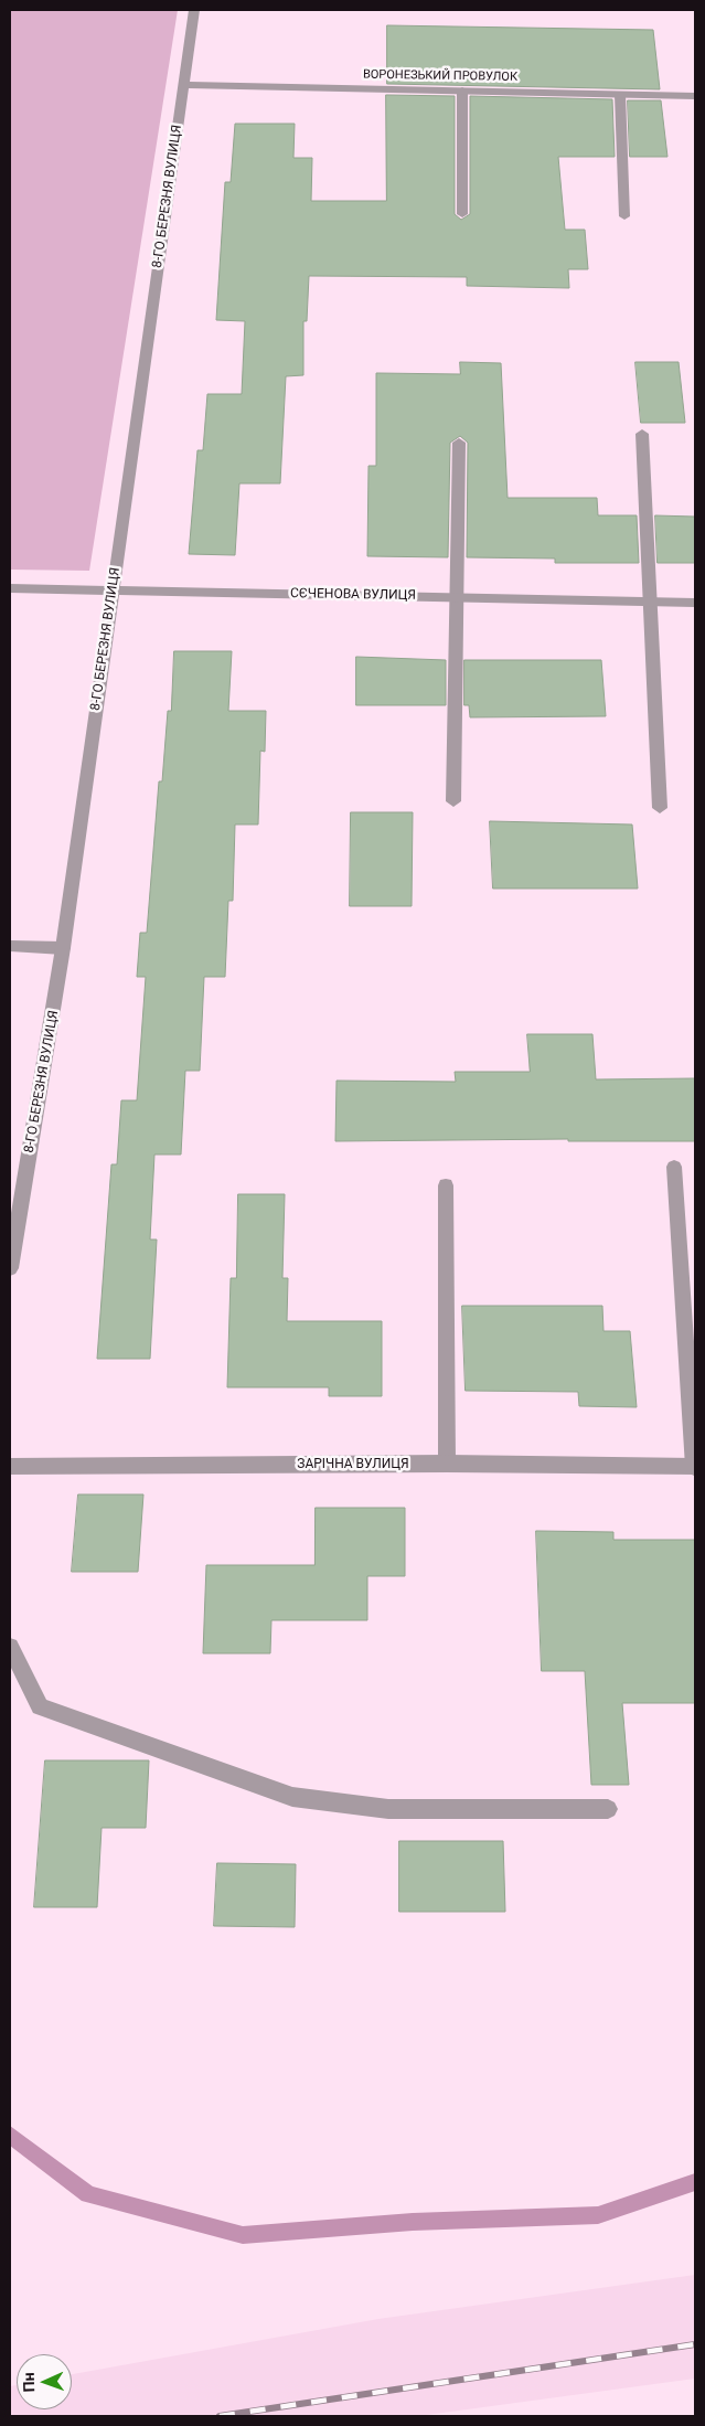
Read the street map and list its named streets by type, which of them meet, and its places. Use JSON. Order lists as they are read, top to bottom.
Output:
{
  "streets": {
    "street": [
      "ВОРОНЕЗЬКИЙ ПРОВУЛОК",
      "8-ГО БЕРЕЗНЯ ВУЛИЦЯ",
      "СЄЧЕНОВА ВУЛИЦЯ",
      "ЗАРІЧНА ВУЛИЦЯ"
    ]
  },
  "crossings": [
    ["ВОРОНЕЗЬКИЙ ПРОВУЛОК", "8-ГО БЕРЕЗНЯ ВУЛИЦЯ"],
    ["8-ГО БЕРЕЗНЯ ВУЛИЦЯ", "СЄЧЕНОВА ВУЛИЦЯ"]
  ],
  "north": "left"
}
